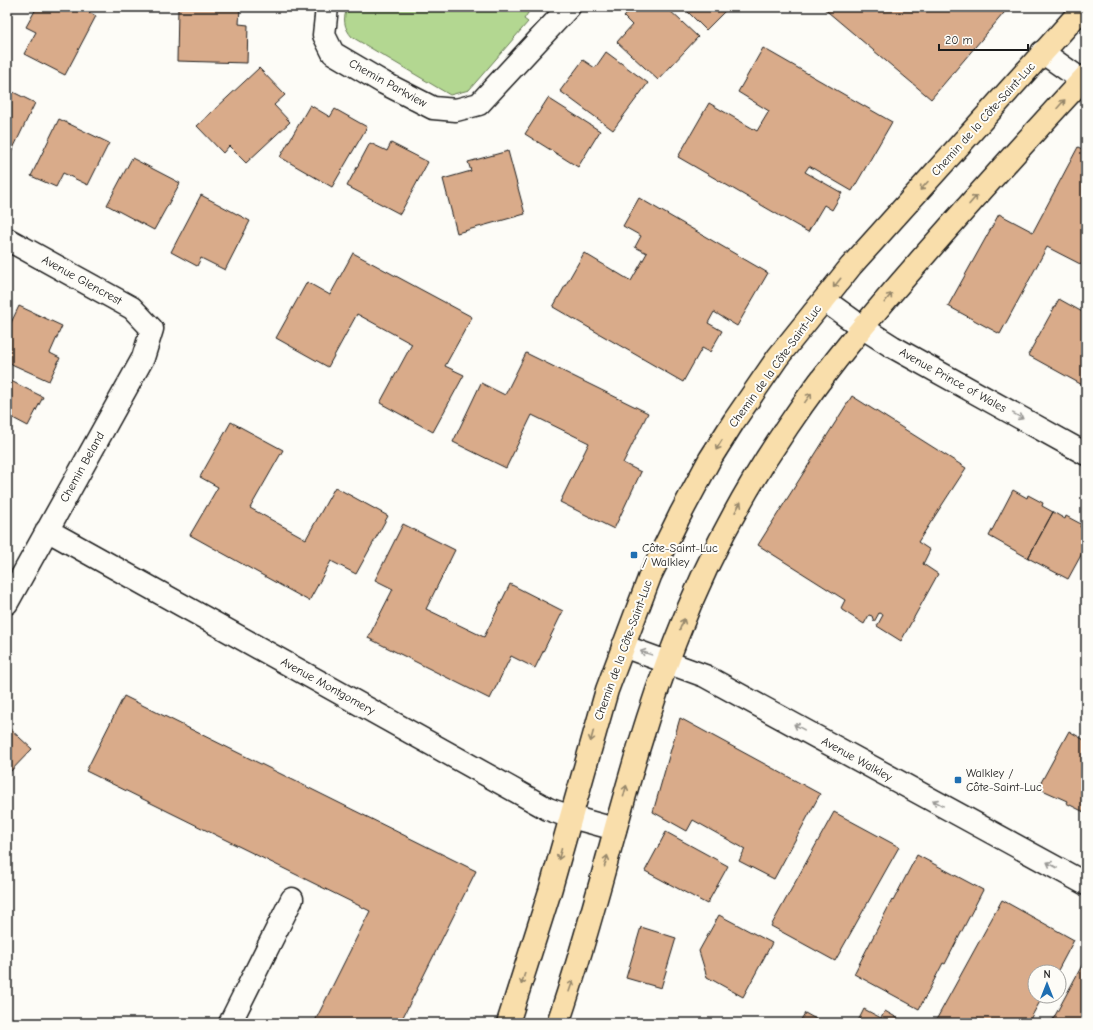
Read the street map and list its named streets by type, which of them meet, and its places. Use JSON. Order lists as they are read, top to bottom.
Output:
{
  "streets": {
    "main road": ["Chemin de la Côte-Saint-Luc"],
    "street": [
      "Chemin Parkview",
      "Avenue Glencrest",
      "Avenue Prince of Wales",
      "Chemin Beland",
      "Avenue Montgomery",
      "Avenue Walkley"
    ]
  },
  "crossings": [
    ["Chemin de la Côte-Saint-Luc", "Avenue Prince of Wales"],
    ["Chemin de la Côte-Saint-Luc", "Avenue Montgomery"],
    ["Chemin de la Côte-Saint-Luc", "Avenue Walkley"],
    ["Avenue Glencrest", "Chemin Beland"],
    ["Chemin Beland", "Avenue Montgomery"]
  ],
  "one_way": ["Avenue Prince of Wales", "Avenue Walkley"],
  "places": {
    "transit": ["Côte-Saint-Luc / Walkley", "Walkley / Côte-Saint-Luc"]
  },
  "scale_bar": "20 m",
  "north": "top"
}
